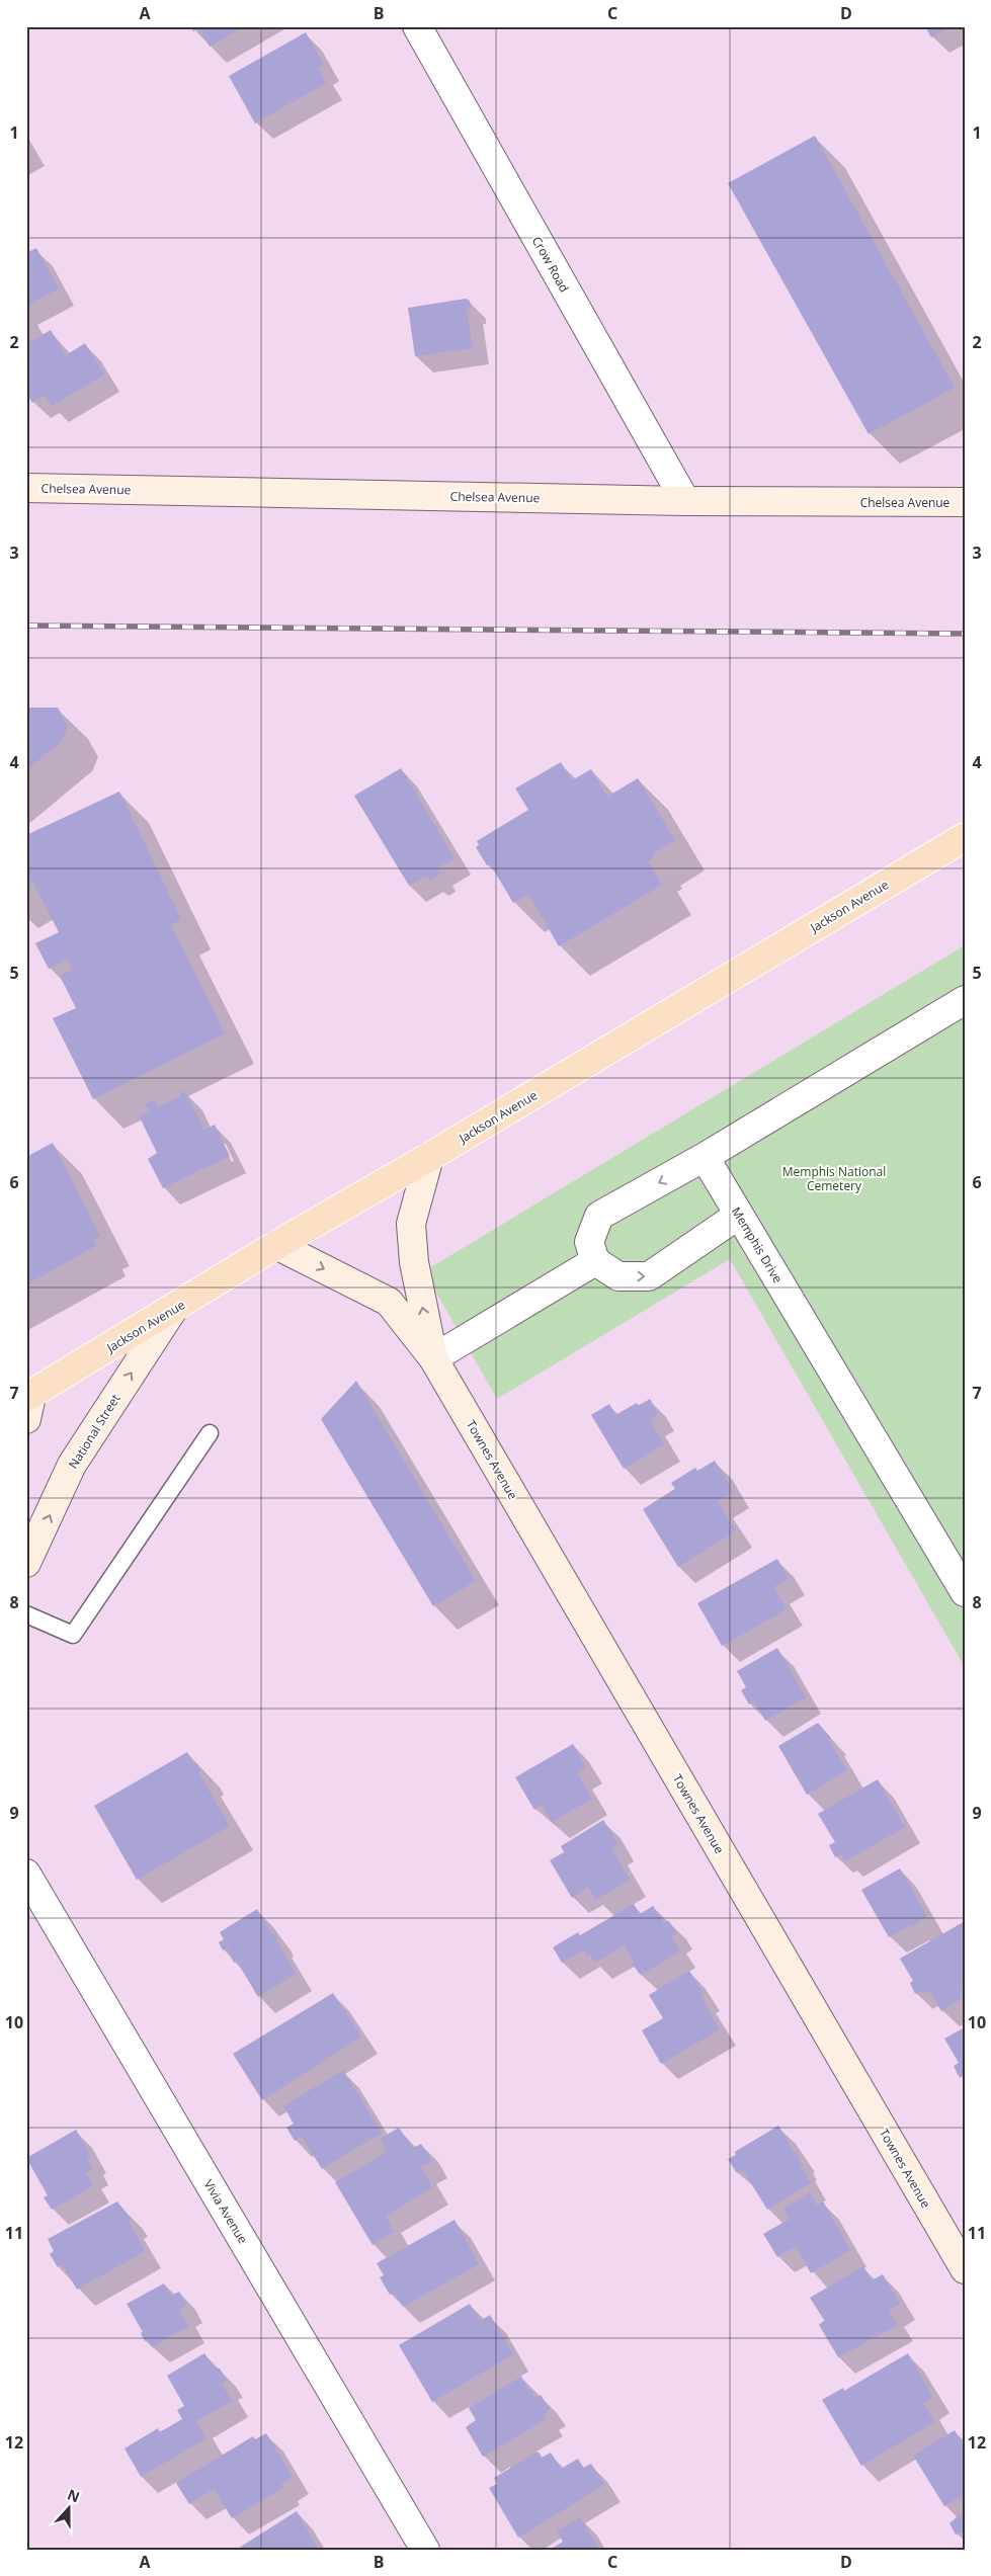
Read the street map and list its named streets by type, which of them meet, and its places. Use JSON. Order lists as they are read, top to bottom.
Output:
{
  "streets": {
    "main road": ["Jackson Avenue"],
    "street": [
      "Crow Road",
      "Chelsea Avenue",
      "Memphis Drive",
      "National Street",
      "Townes Avenue",
      "Vivia Avenue"
    ]
  },
  "crossings": [
    ["Crow Road", "Chelsea Avenue"],
    ["Jackson Avenue", "National Street"],
    ["Jackson Avenue", "Townes Avenue"]
  ],
  "one_way": ["National Street"],
  "parks": ["Memphis National Cemetery"],
  "north": "top",
  "grid": {
    "columns": [
      "A",
      "B",
      "C",
      "D"
    ],
    "rows": [
      "1",
      "2",
      "3",
      "4",
      "5",
      "6",
      "7",
      "8",
      "9",
      "10",
      "11",
      "12"
    ]
  }
}
